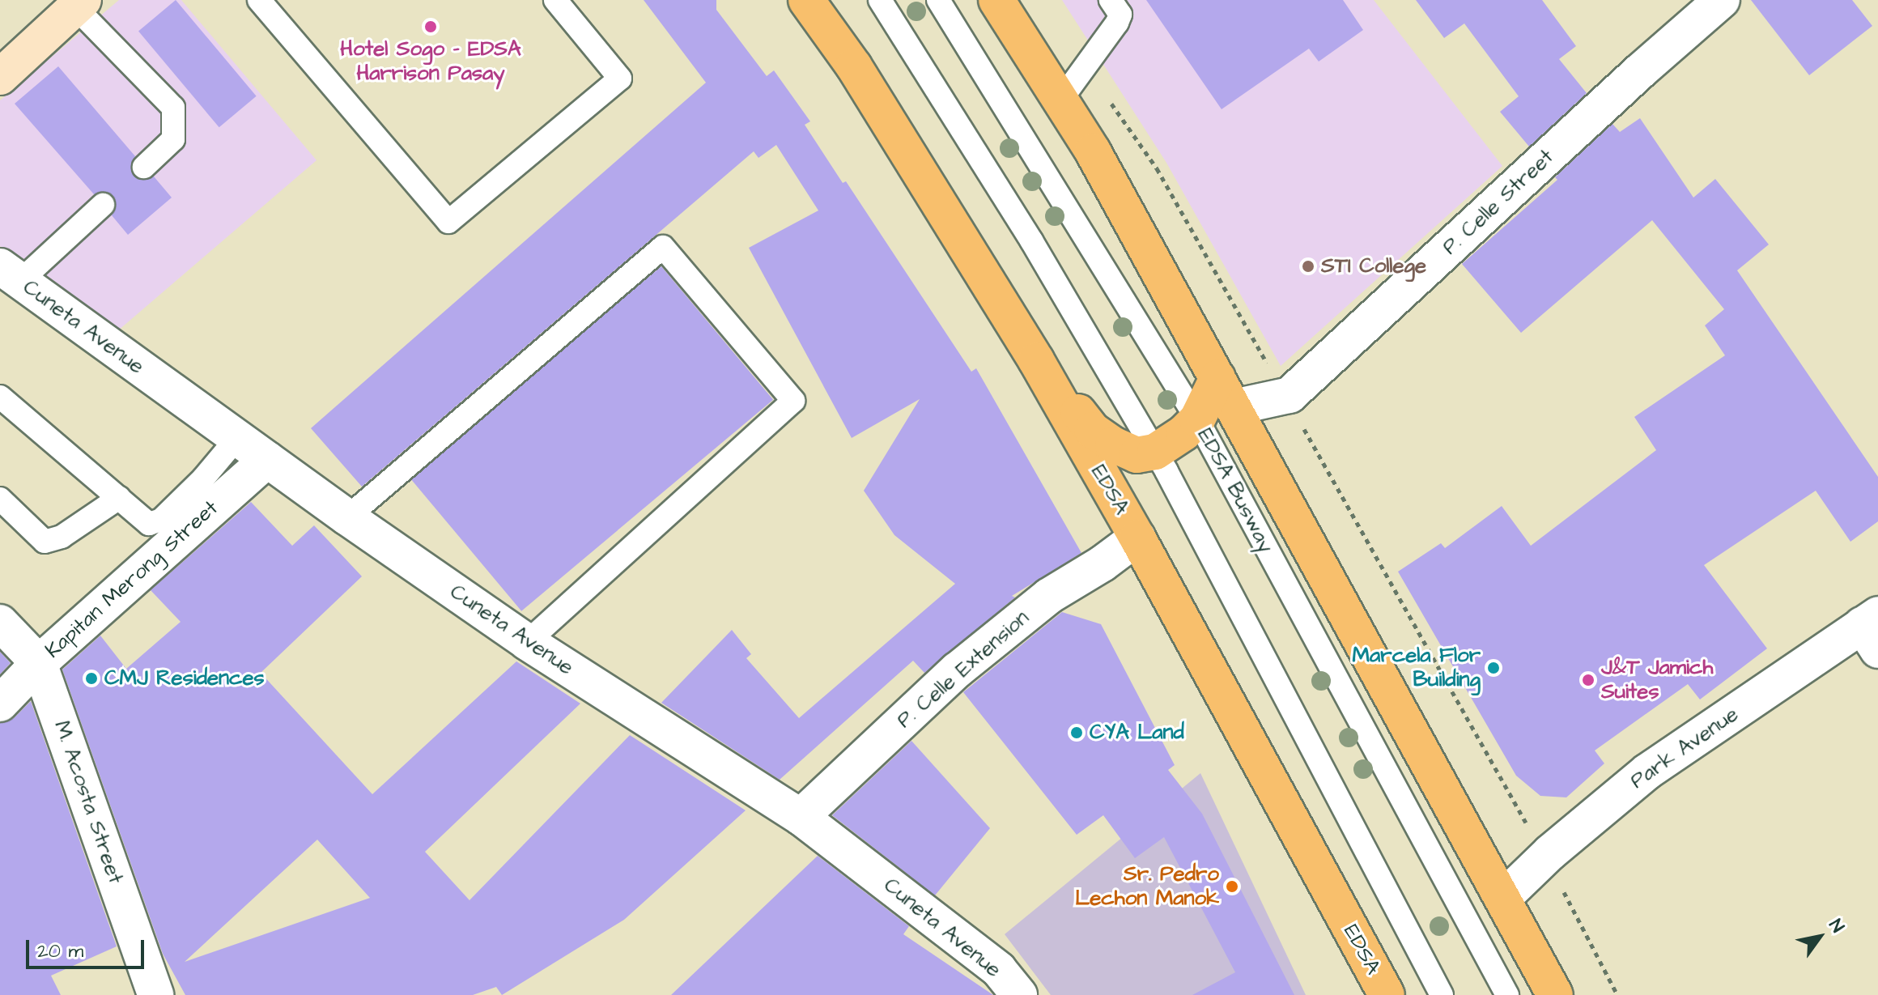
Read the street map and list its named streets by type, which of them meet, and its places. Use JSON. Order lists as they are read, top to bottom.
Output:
{
  "streets": {
    "highway": ["EDSA"],
    "street": [
      "P. Celle Street",
      "Cuneta Avenue",
      "Kapitan Merong Street",
      "P. Celle Extension",
      "Park Avenue",
      "M. Acosta Street"
    ],
    "lane": ["EDSA Busway"]
  },
  "crossings": [
    ["Cuneta Avenue", "Kapitan Merong Street"],
    ["Cuneta Avenue", "P. Celle Extension"],
    ["EDSA", "P. Celle Extension"],
    ["Kapitan Merong Street", "M. Acosta Street"]
  ],
  "places": [
    "Hotel Sogo - EDSA Harrison Pasay",
    "STI College",
    "Marcela Flor Building",
    "CMJ Residences",
    "J&T Jamich Suites",
    "CYA Land",
    "Sr. Pedro Lechon Manok"
  ],
  "scale_bar": "20 m",
  "north": "top right"
}
